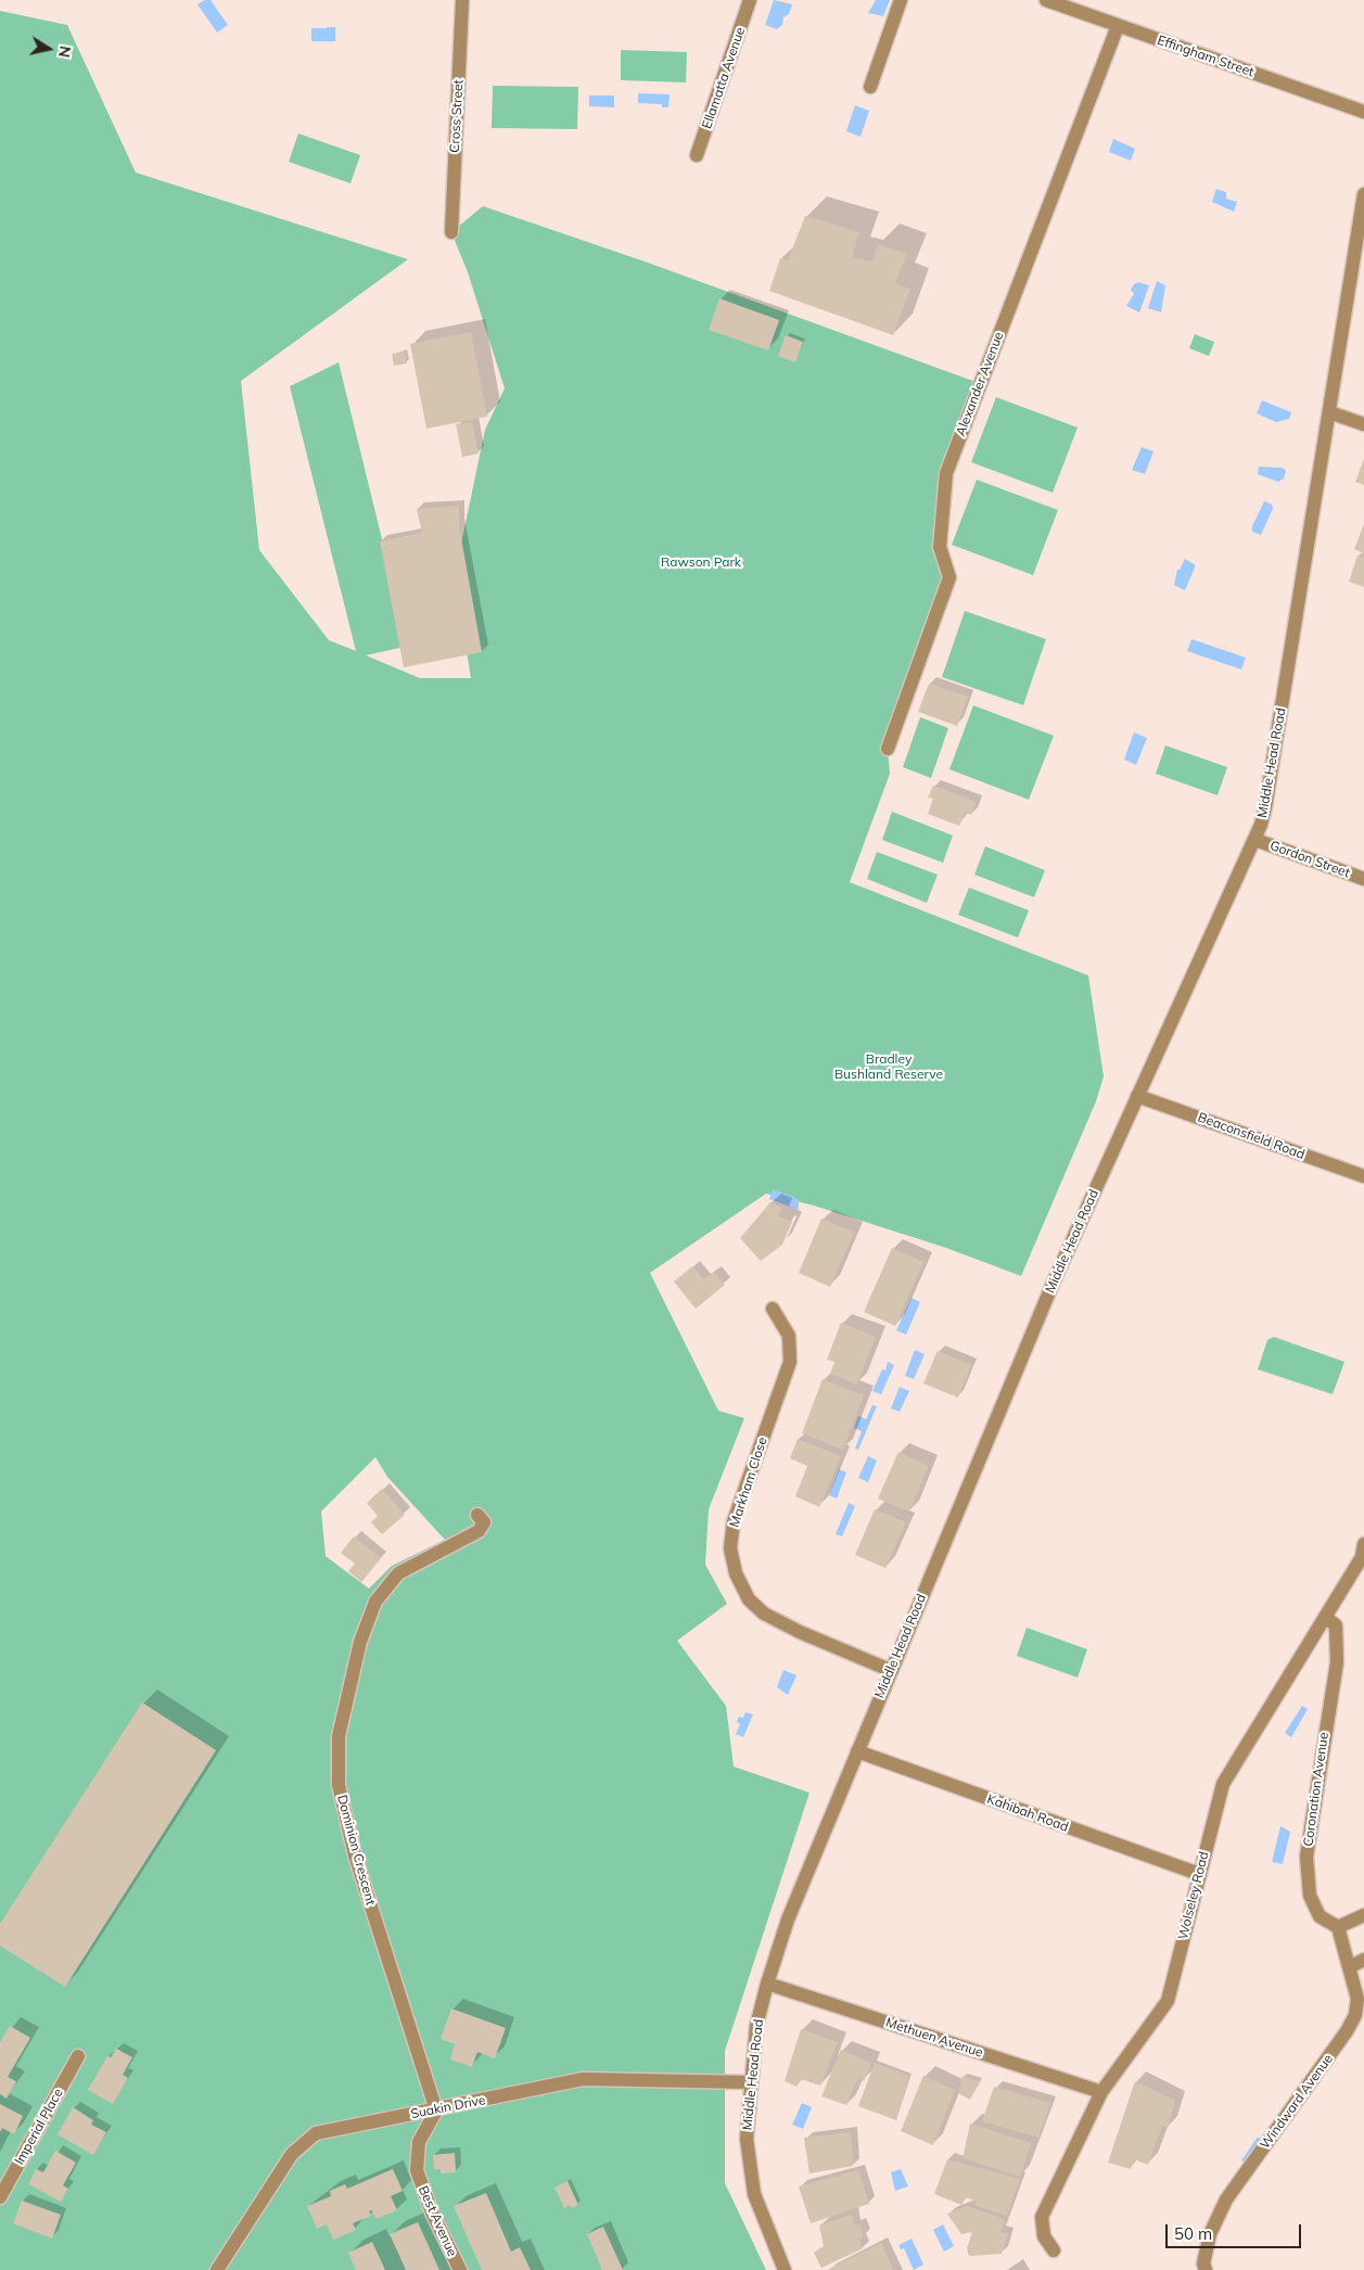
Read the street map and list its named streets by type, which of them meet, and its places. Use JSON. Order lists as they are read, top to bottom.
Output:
{
  "streets": {
    "street": [
      "Effingham Street",
      "Ellamatta Avenue",
      "Cross Street",
      "Alexander Avenue",
      "Middle Head Road",
      "Gordon Street",
      "Beaconsfield Road",
      "Markham Close",
      "Coronation Avenue",
      "Kahibah Road",
      "Dominion Crescent",
      "Wolseley Road",
      "Methuen Avenue",
      "Windward Avenue",
      "Suakin Drive",
      "Imperial Place",
      "Best Avenue"
    ]
  },
  "crossings": [
    ["Effingham Street", "Alexander Avenue"],
    ["Middle Head Road", "Gordon Street"],
    ["Middle Head Road", "Beaconsfield Road"],
    ["Middle Head Road", "Markham Close"],
    ["Middle Head Road", "Kahibah Road"],
    ["Middle Head Road", "Methuen Avenue"],
    ["Middle Head Road", "Suakin Drive"],
    ["Coronation Avenue", "Wolseley Road"],
    ["Coronation Avenue", "Windward Avenue"],
    ["Kahibah Road", "Wolseley Road"],
    ["Dominion Crescent", "Suakin Drive"],
    ["Dominion Crescent", "Best Avenue"],
    ["Wolseley Road", "Methuen Avenue"],
    ["Suakin Drive", "Best Avenue"]
  ],
  "parks": ["Rawson Park", "Bradley Bushland Reserve"],
  "scale_bar": "50 m",
  "north": "right"
}
